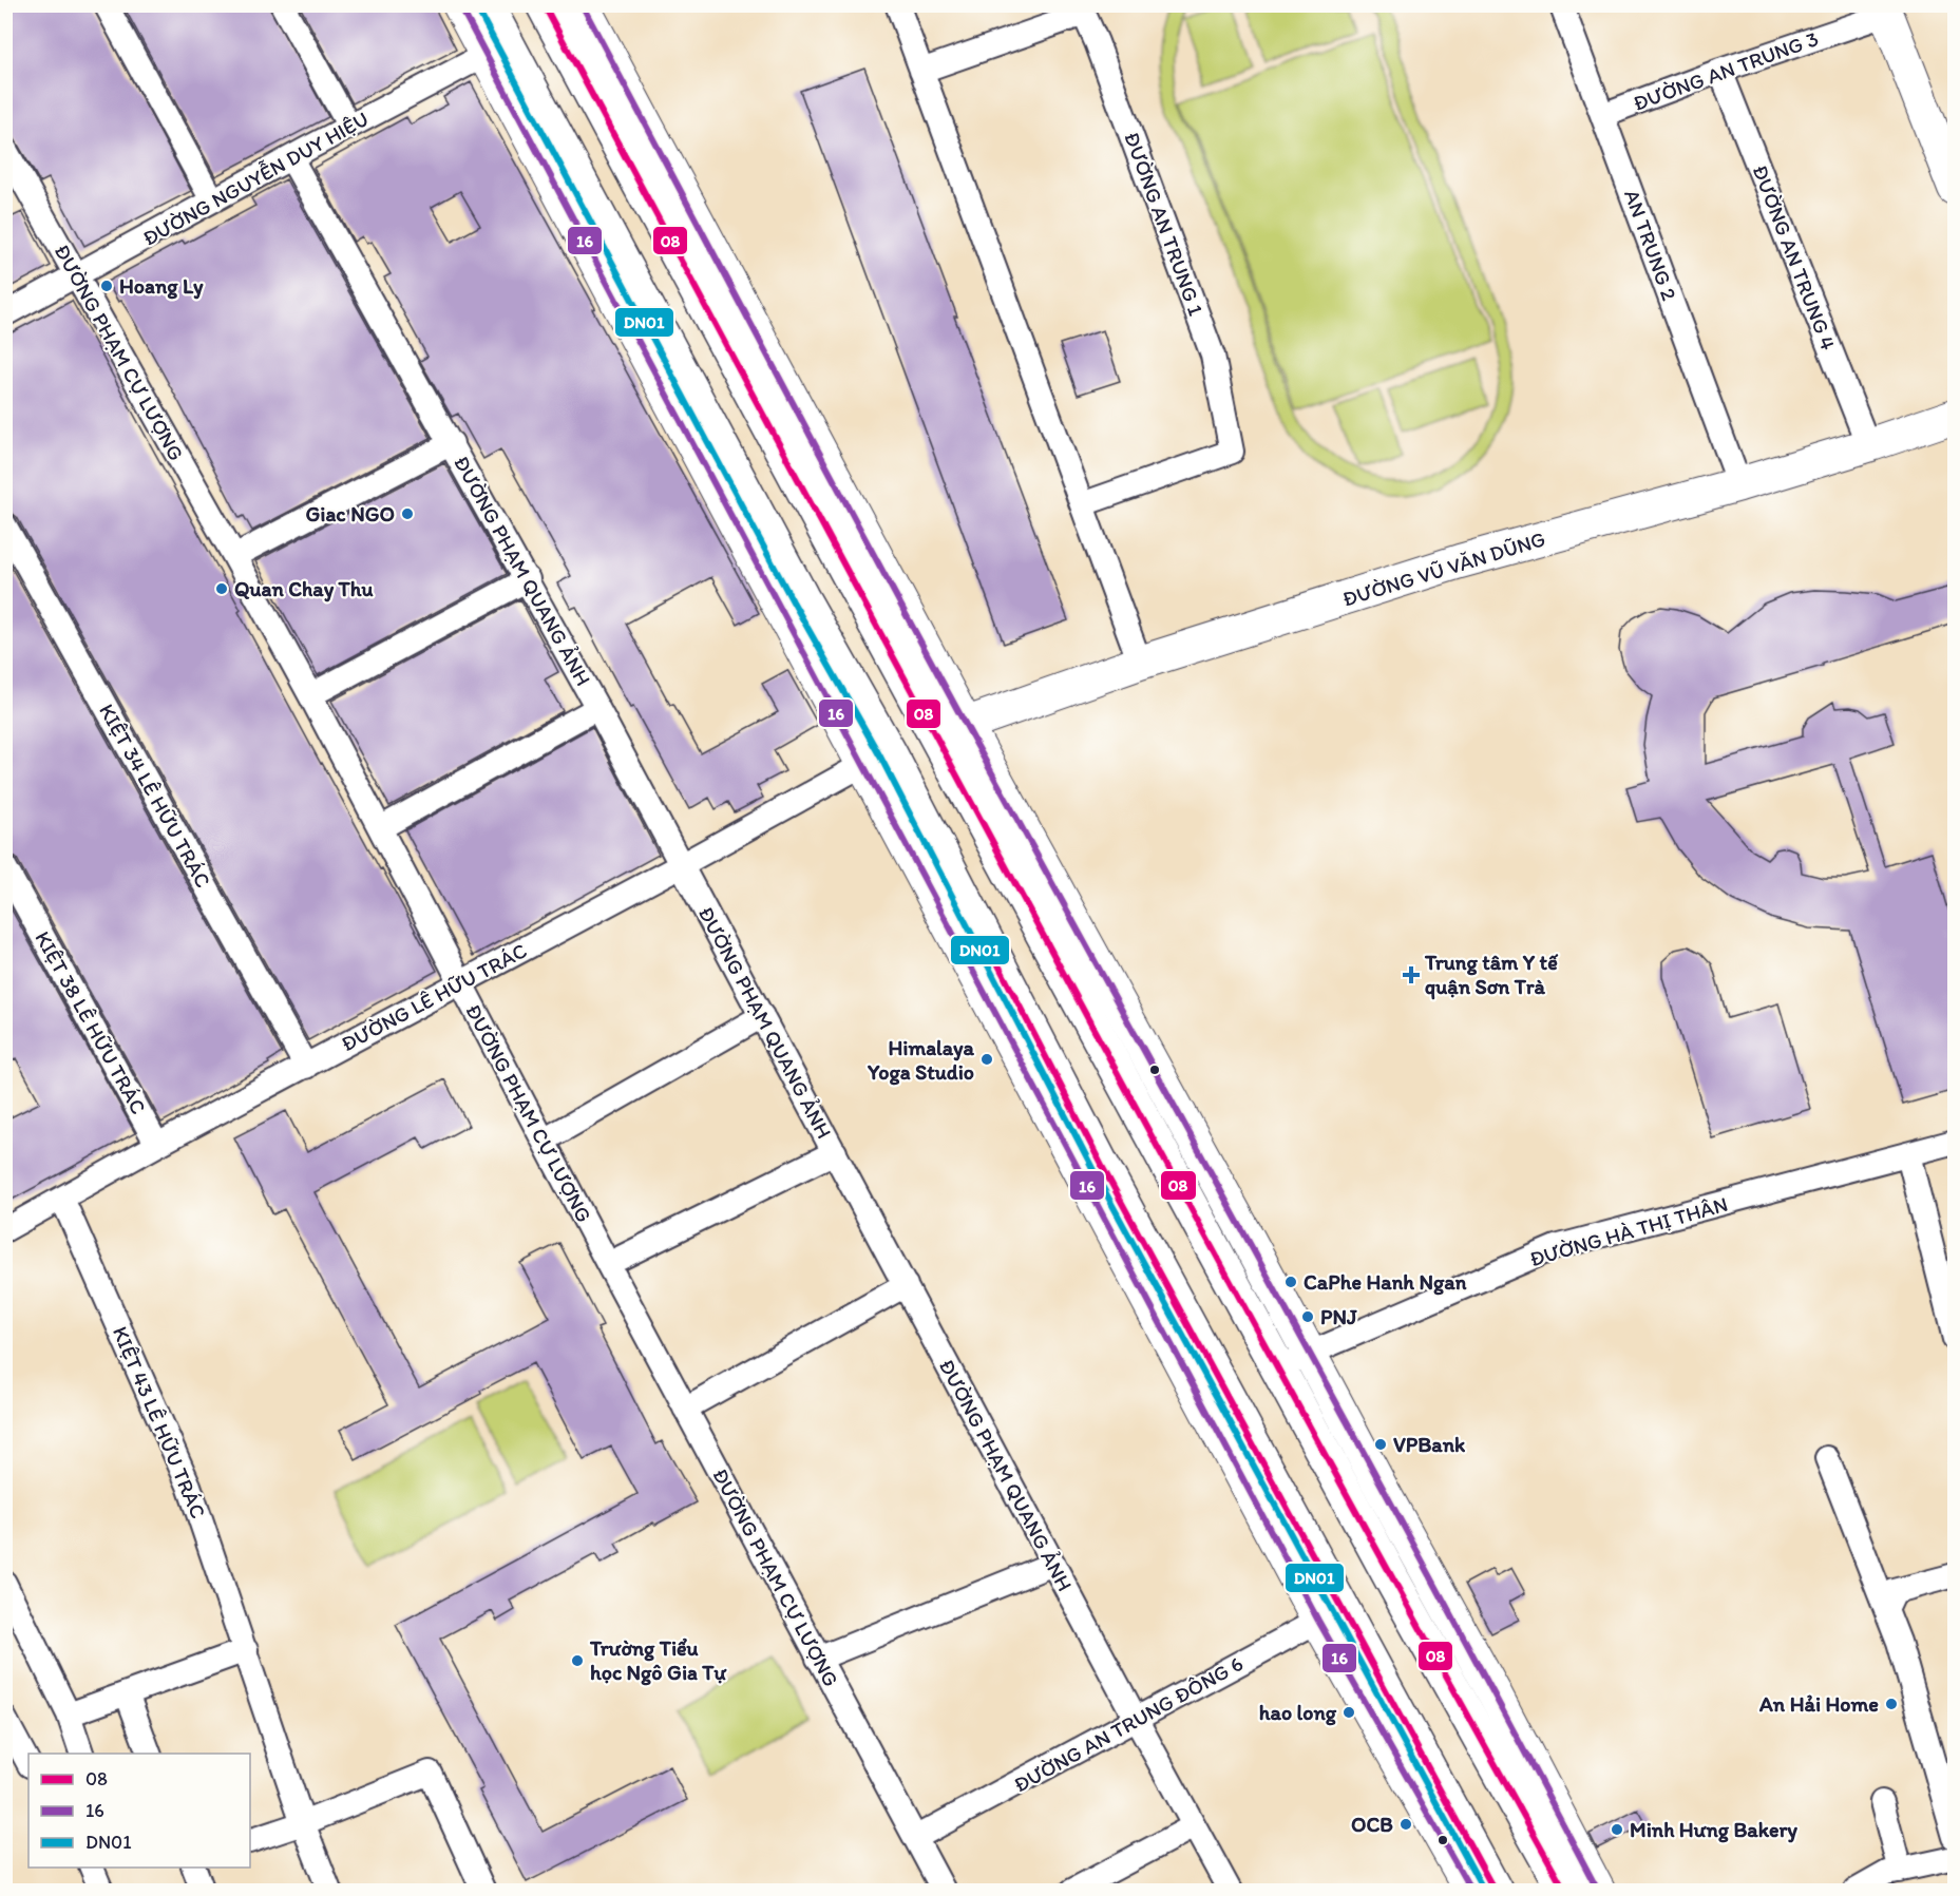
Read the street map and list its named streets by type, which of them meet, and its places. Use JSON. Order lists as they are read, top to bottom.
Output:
{
  "streets": {
    "street": [
      "ĐƯỜNG AN TRUNG 3",
      "ĐƯỜNG NGUYỄN DUY HIỆU",
      "ĐƯỜNG AN TRUNG 1",
      "AN TRUNG 2",
      "ĐƯỜNG AN TRUNG 4",
      "ĐƯỜNG PHẠM CỰ LƯỢNG",
      "ĐƯỜNG VŨ VĂN DŨNG",
      "ĐƯỜNG PHẠM QUANG ẢNH",
      "KIỆT 34 LÊ HỮU TRÁC",
      "ĐƯỜNG LÊ HỮU TRÁC",
      "KIỆT 38 LÊ HỮU TRÁC",
      "ĐƯỜNG HÀ THỊ THÂN",
      "KIỆT 43 LÊ HỮU TRÁC",
      "ĐƯỜNG AN TRUNG ĐÔNG 6"
    ]
  },
  "crossings": [
    ["ĐƯỜNG AN TRUNG 3", "AN TRUNG 2"],
    ["ĐƯỜNG AN TRUNG 3", "ĐƯỜNG AN TRUNG 4"],
    ["ĐƯỜNG NGUYỄN DUY HIỆU", "ĐƯỜNG PHẠM CỰ LƯỢNG"],
    ["ĐƯỜNG NGUYỄN DUY HIỆU", "ĐƯỜNG PHẠM QUANG ẢNH"],
    ["AN TRUNG 2", "ĐƯỜNG VŨ VĂN DŨNG"],
    ["ĐƯỜNG AN TRUNG 4", "ĐƯỜNG VŨ VĂN DŨNG"],
    ["ĐƯỜNG PHẠM CỰ LƯỢNG", "ĐƯỜNG LÊ HỮU TRÁC"],
    ["ĐƯỜNG PHẠM CỰ LƯỢNG", "ĐƯỜNG AN TRUNG ĐÔNG 6"],
    ["ĐƯỜNG PHẠM QUANG ẢNH", "ĐƯỜNG LÊ HỮU TRÁC"],
    ["ĐƯỜNG PHẠM QUANG ẢNH", "ĐƯỜNG AN TRUNG ĐÔNG 6"],
    ["KIỆT 34 LÊ HỮU TRÁC", "ĐƯỜNG LÊ HỮU TRÁC"],
    ["ĐƯỜNG LÊ HỮU TRÁC", "KIỆT 38 LÊ HỮU TRÁC"],
    ["ĐƯỜNG LÊ HỮU TRÁC", "KIỆT 43 LÊ HỮU TRÁC"]
  ],
  "places": {
    "other": [
      "Hoang Ly",
      "Giac NGO",
      "Quan Chay Thu",
      "Himalaya Yoga Studio",
      "CaPhe Hanh Ngan",
      "PNJ",
      "VPBank",
      "Trường Tiểu học Ngô Gia Tự",
      "An Hải Home",
      "hao long",
      "OCB",
      "Minh Hưng Bakery"
    ],
    "health": ["Trung tâm Y tế quận Sơn Trà"]
  },
  "lines": ["transit line 08", "transit line 16", "transit line DN01"],
  "legend": ["08", "16", "DN01"]
}
